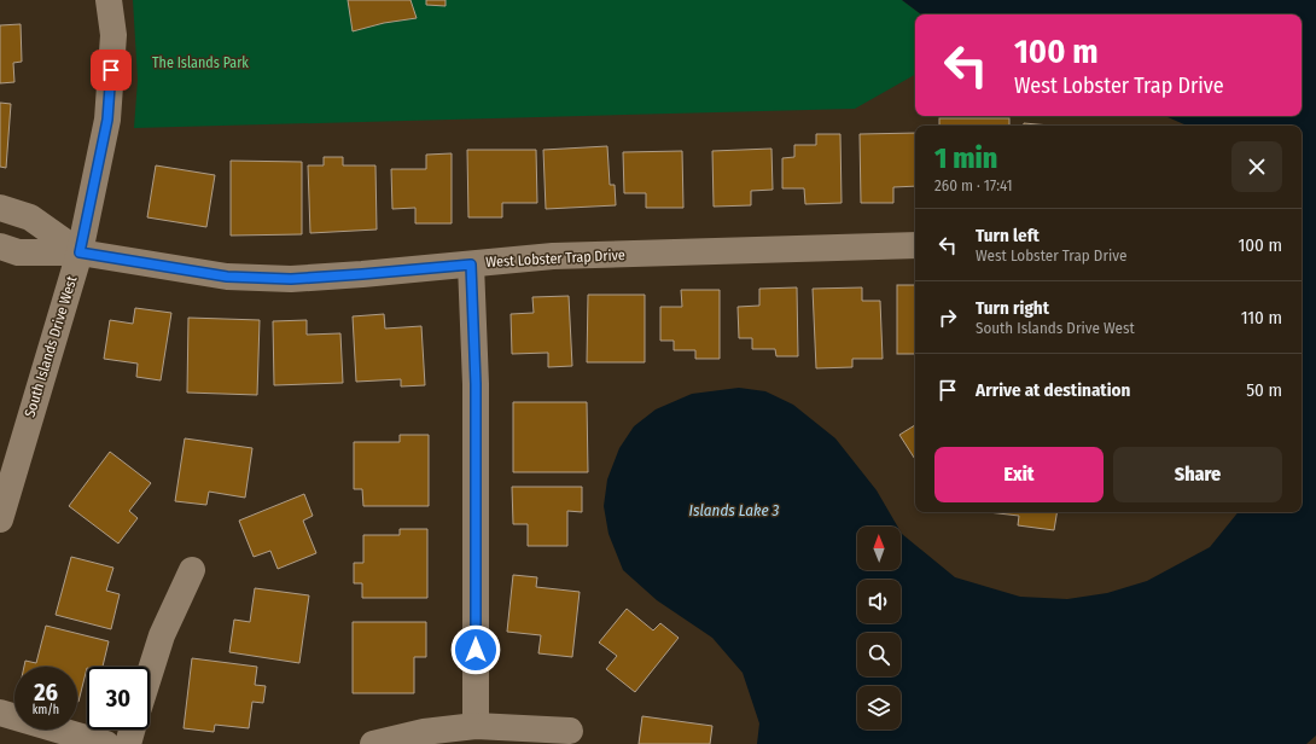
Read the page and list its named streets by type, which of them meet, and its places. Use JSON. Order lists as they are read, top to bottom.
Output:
{
  "streets": {
    "street": ["West Lobster Trap Drive", "South Islands Drive West"]
  },
  "crossings": [
    ["West Lobster Trap Drive", "South Islands Drive West"]
  ],
  "water": ["Islands Lake 3"],
  "parks": ["The Islands Park"],
  "north": "top",
  "page": {
    "turn": ["100 m", "West Lobster Trap Drive"],
    "heading": ["1 min", "260 m · 17:41"],
    "list": [
      {
        "name": "Turn left",
        "note": "West Lobster Trap Drive",
        "value": "100 m"
      },
      {
        "name": "Turn right",
        "note": "South Islands Drive West",
        "value": "110 m"
      },
      {
        "name": "Arrive at destination",
        "value": "50 m"
      }
    ],
    "buttons": ["Exit", "Share"],
    "speed": "26 km/h",
    "limit": "30"
  }
}
